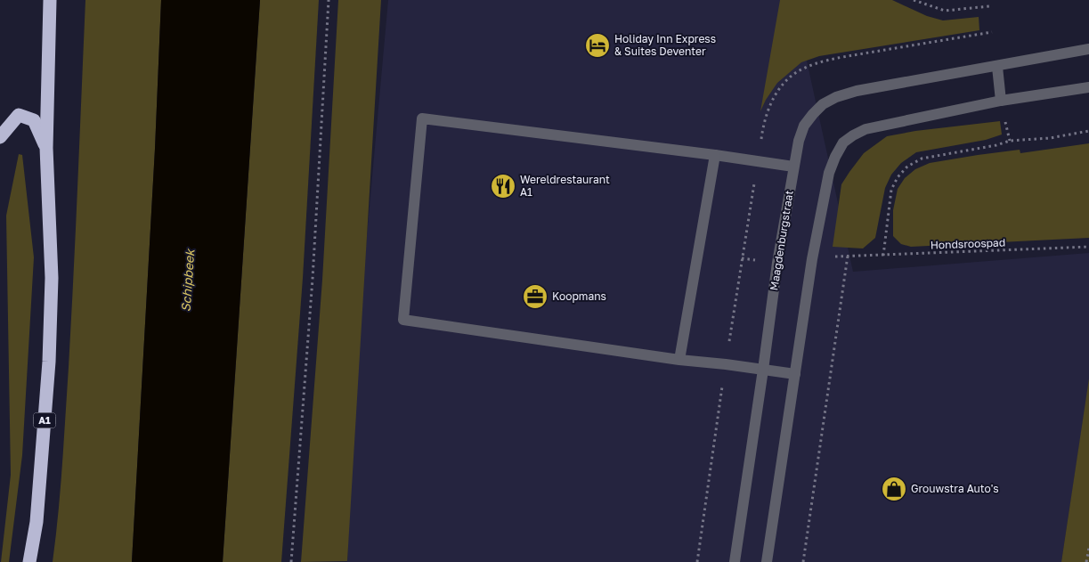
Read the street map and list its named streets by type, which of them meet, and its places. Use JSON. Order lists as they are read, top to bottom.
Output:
{
  "streets": {
    "highway": ["A1"],
    "street": ["Maagdenburgstraat"],
    "path": ["Hondsroospad"]
  },
  "water": ["Schipbeek"],
  "places": {
    "hotel": ["Holiday Inn Express & Suites Deventer"],
    "restaurant": ["Wereldrestaurant A1"],
    "office": ["Koopmans"],
    "shop": ["Grouwstra Auto's"]
  }
}
